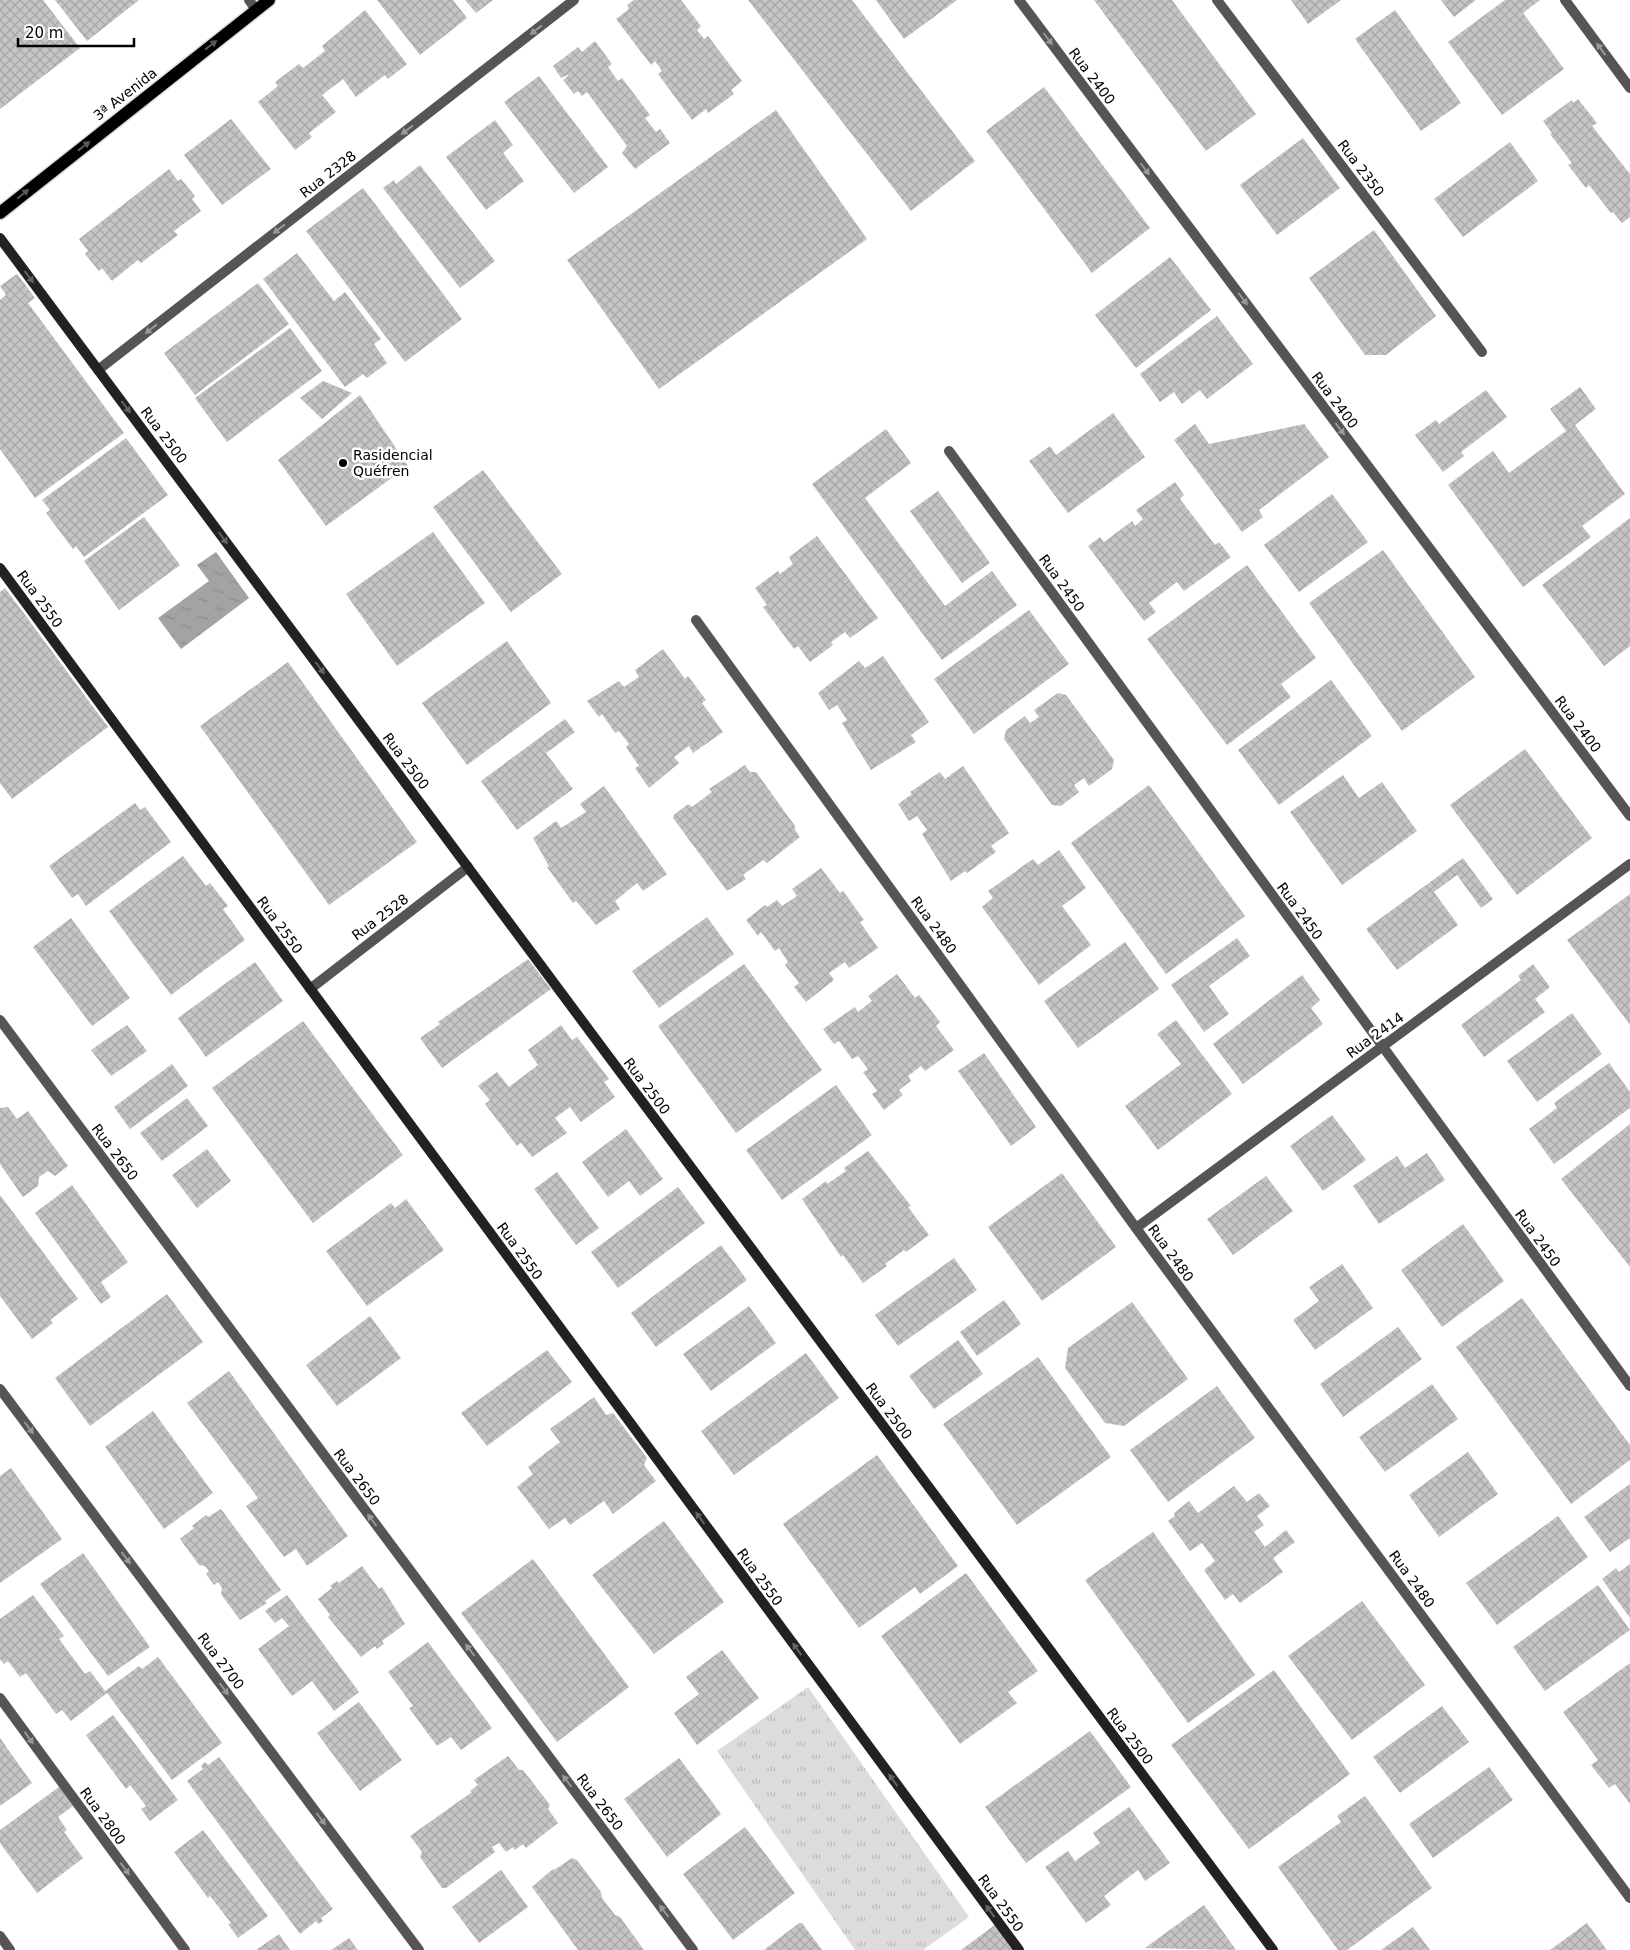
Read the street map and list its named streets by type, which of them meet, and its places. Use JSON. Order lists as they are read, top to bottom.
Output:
{
  "streets": {
    "main road": ["3ª Avenida", "Rua 2500", "Rua 2550"],
    "street": [
      "Rua 2400",
      "Rua 2350",
      "Rua 2328",
      "Rua 2450",
      "Rua 2528",
      "Rua 2480",
      "Rua 2414",
      "Rua 2650",
      "Rua 2700",
      "Rua 2800"
    ]
  },
  "crossings": [
    ["Rua 2328", "Rua 2500"],
    ["Rua 2500", "Rua 2528"],
    ["Rua 2450", "Rua 2414"],
    ["Rua 2550", "Rua 2528"],
    ["Rua 2480", "Rua 2414"]
  ],
  "one_way": [
    "Rua 2400",
    "3ª Avenida",
    "Rua 2328",
    "Rua 2500",
    "Rua 2550",
    "Rua 2650",
    "Rua 2700",
    "Rua 2800"
  ],
  "places": ["Rasidencial Quéfren"],
  "scale_bar": "20 m"
}
